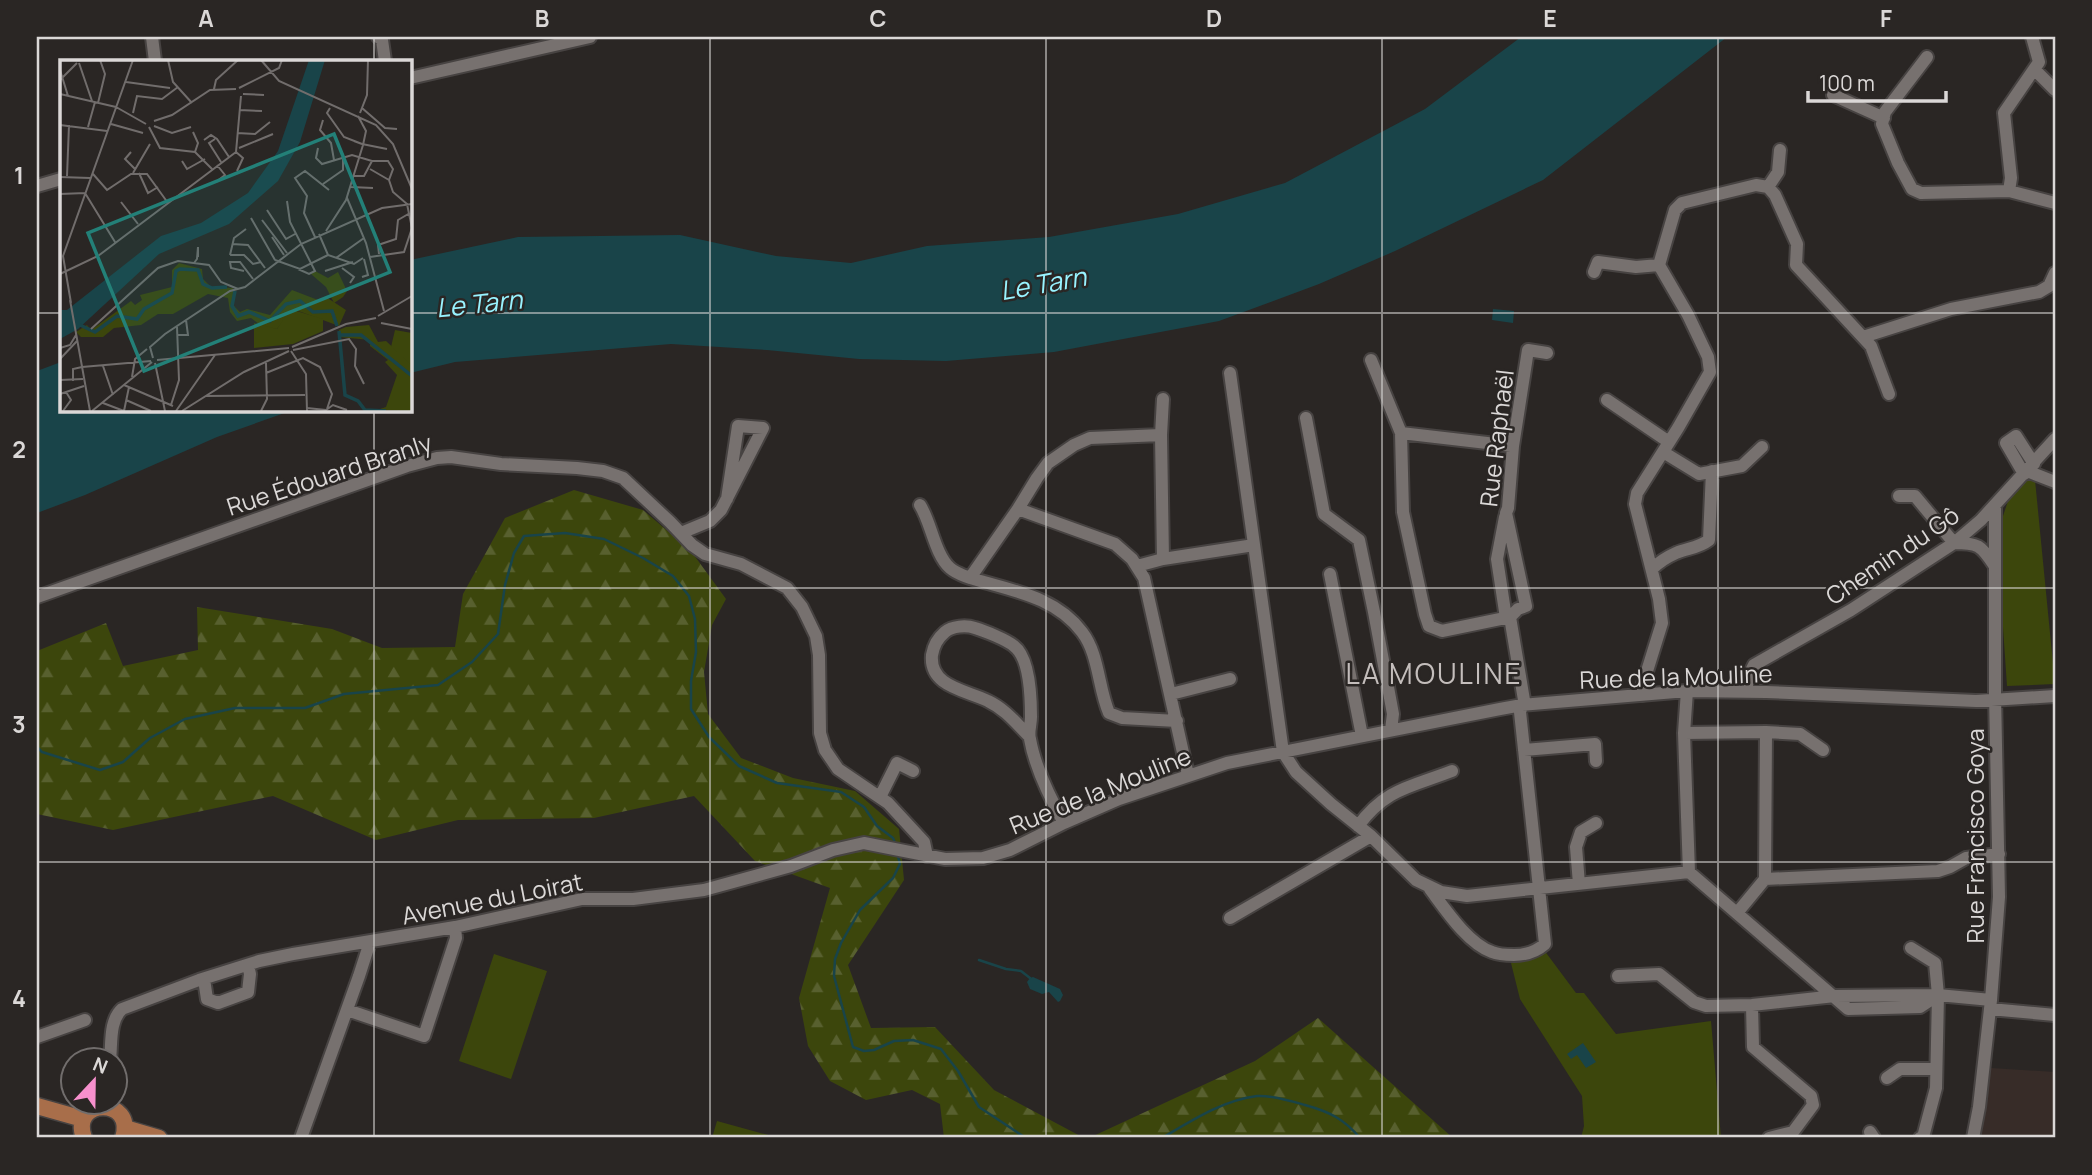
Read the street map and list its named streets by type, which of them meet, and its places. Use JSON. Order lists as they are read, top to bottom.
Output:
{
  "streets": {
    "street": [
      "Rue Raphaël",
      "Rue Édouard Branly",
      "Chemin du Gô",
      "Rue de la Mouline",
      "Rue Francisco Goya",
      "Avenue du Loirat"
    ]
  },
  "crossings": [
    ["Rue Édouard Branly", "Rue de la Mouline"],
    ["Chemin du Gô", "Rue de la Mouline"],
    ["Chemin du Gô", "Rue Francisco Goya"],
    ["Rue de la Mouline", "Rue Francisco Goya"],
    ["Rue de la Mouline", "Avenue du Loirat"]
  ],
  "districts": ["LA MOULINE"],
  "water": ["Le Tarn"],
  "scale_bar": "100 m",
  "north": "top",
  "grid": {
    "columns": [
      "A",
      "B",
      "C",
      "D",
      "E",
      "F"
    ],
    "rows": [
      "1",
      "2",
      "3",
      "4"
    ]
  }
}
